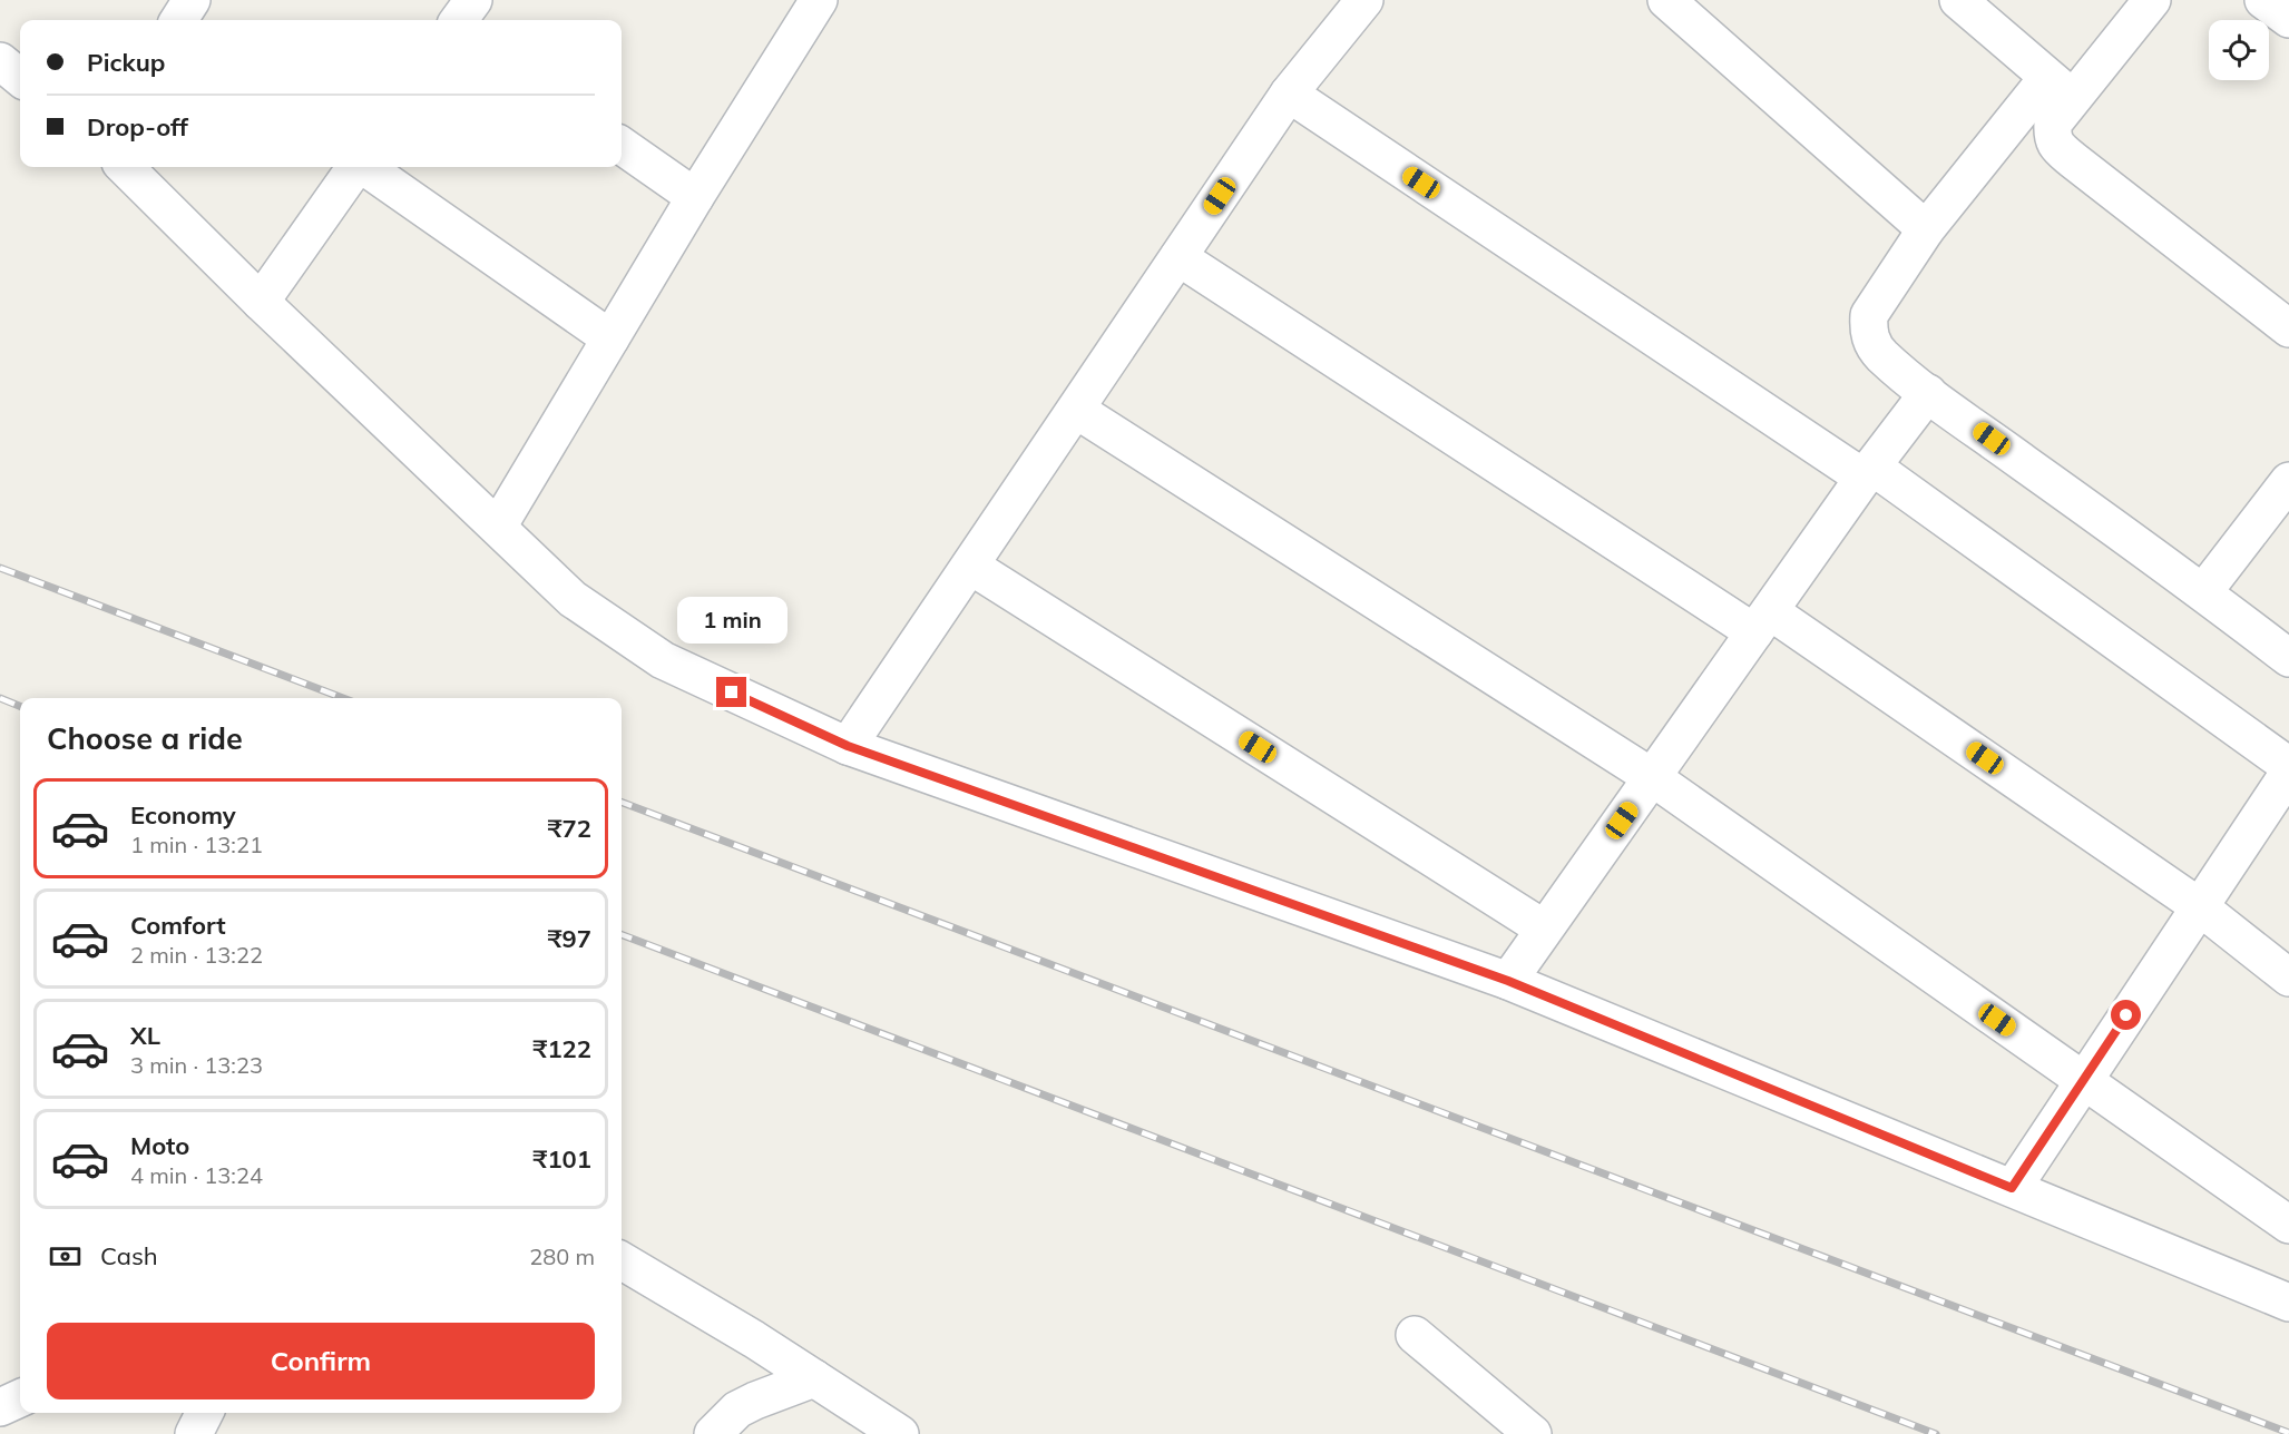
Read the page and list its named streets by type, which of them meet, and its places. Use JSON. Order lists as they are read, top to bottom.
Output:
{
  "page": {
    "banner": ["Pickup", "Drop-off"],
    "bubble": "1 min",
    "heading": "Choose a ride",
    "list": [
      {
        "name": "Economy",
        "note": "1 min · 13:21",
        "value": "₹72"
      },
      {
        "name": "Comfort",
        "note": "2 min · 13:22",
        "value": "₹97"
      },
      {
        "name": "XL",
        "note": "3 min · 13:23",
        "value": "₹122"
      },
      {
        "name": "Moto",
        "note": "4 min · 13:24",
        "value": "₹101"
      }
    ],
    "pay": ["Cash", "280 m"],
    "buttons": "Confirm"
  }
}
